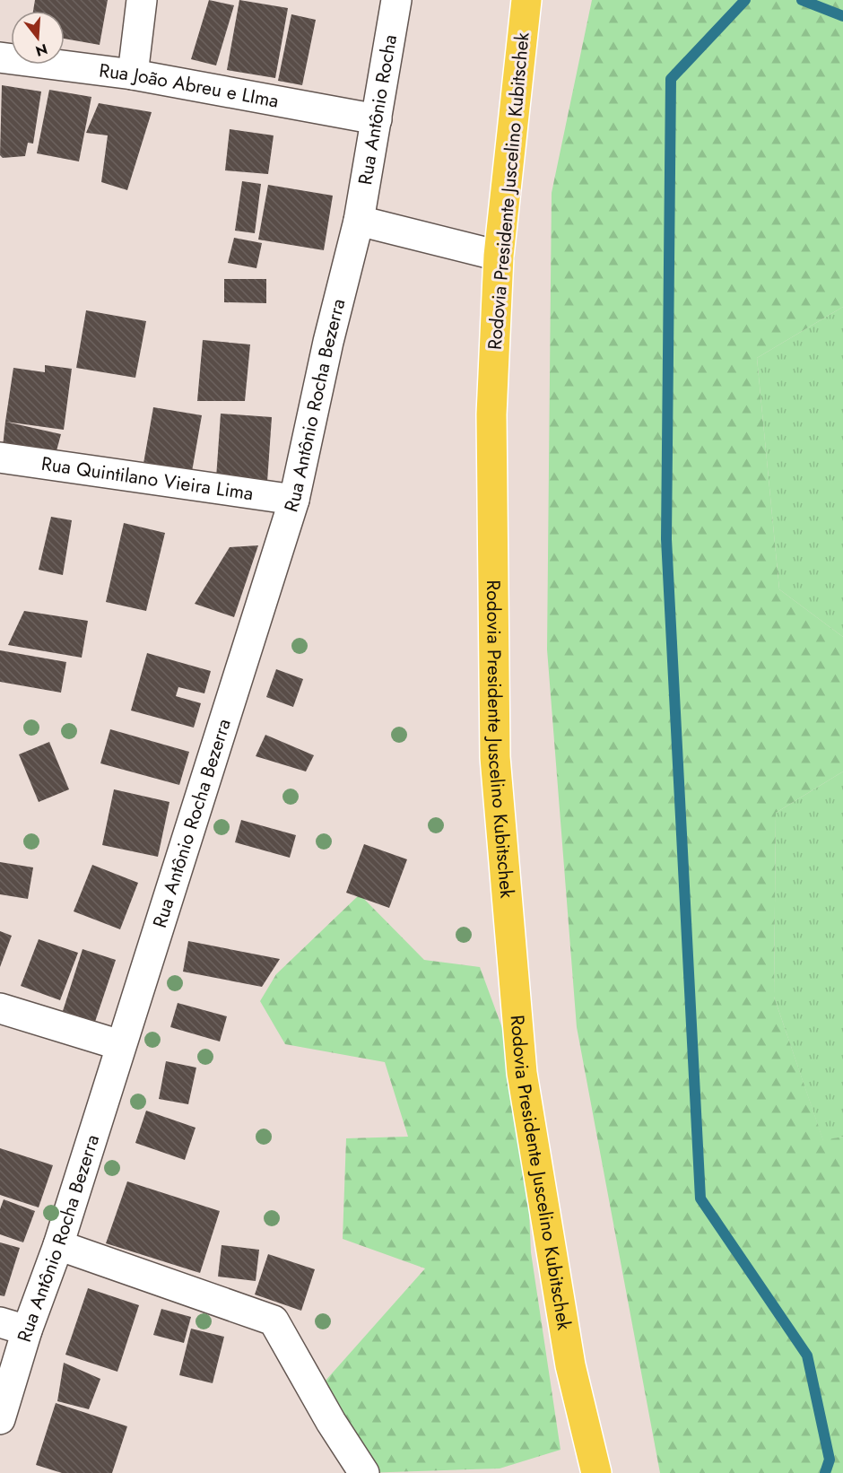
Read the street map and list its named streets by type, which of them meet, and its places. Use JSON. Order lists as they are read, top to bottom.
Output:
{
  "streets": {
    "highway": ["Rodovia Presidente Juscelino Kubitschek"],
    "street": [
      "Rua João Abreu e LIma",
      "Rua Antônio Rocha",
      "Rua Antônio Rocha Bezerra",
      "Rua Quintilano Vieira Lima"
    ]
  },
  "crossings": [
    ["Rua João Abreu e LIma", "Rua Antônio Rocha"],
    ["Rua Antônio Rocha", "Rua Antônio Rocha Bezerra"],
    ["Rua Antônio Rocha Bezerra", "Rua Quintilano Vieira Lima"]
  ],
  "north": "bottom"
}
